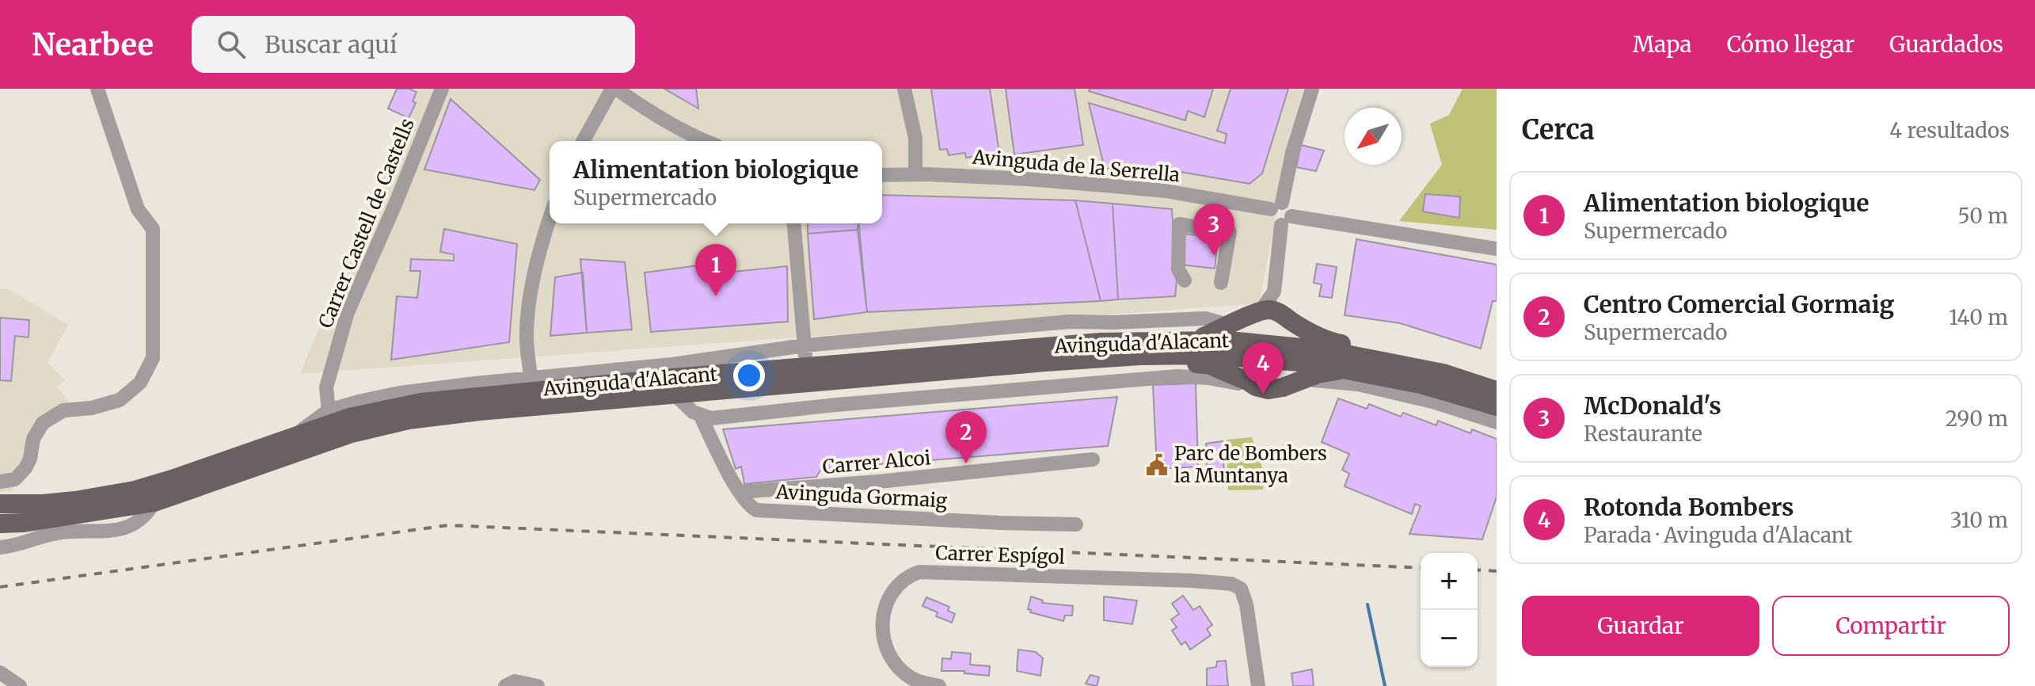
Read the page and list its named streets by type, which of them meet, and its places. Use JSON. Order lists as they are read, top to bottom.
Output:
{
  "streets": {
    "main road": ["Avinguda d'Alacant"],
    "street": [
      "Avinguda de la Serrella",
      "Carrer Castell de Castells",
      "Carrer Alcoi",
      "Avinguda Gormaig",
      "Carrer Espígol"
    ]
  },
  "crossings": [
    ["Carrer Alcoi", "Avinguda Gormaig"]
  ],
  "places": {
    "public building": ["Parc de Bombers la Muntanya"]
  },
  "north": "bottom left",
  "page": {
    "header": "Nearbee",
    "search": "Buscar aquí",
    "nav": ["Mapa", "Cómo llegar", "Guardados"],
    "heading": ["Cerca", "4 resultados"],
    "popup": ["Alimentation biologique", "Supermercado"],
    "list": [
      {
        "mark": "1",
        "name": "Alimentation biologique",
        "note": "Supermercado",
        "value": "50 m"
      },
      {
        "mark": "2",
        "name": "Centro Comercial Gormaig",
        "note": "Supermercado",
        "value": "140 m"
      },
      {
        "mark": "3",
        "name": "McDonald's",
        "note": "Restaurante",
        "value": "290 m"
      },
      {
        "mark": "4",
        "name": "Rotonda Bombers",
        "note": "Parada · Avinguda d'Alacant",
        "value": "310 m"
      }
    ],
    "pins": [
      "3",
      "1",
      "4",
      "2"
    ],
    "map_buttons": ["+", "−"],
    "buttons": ["Guardar", "Compartir"]
  }
}
